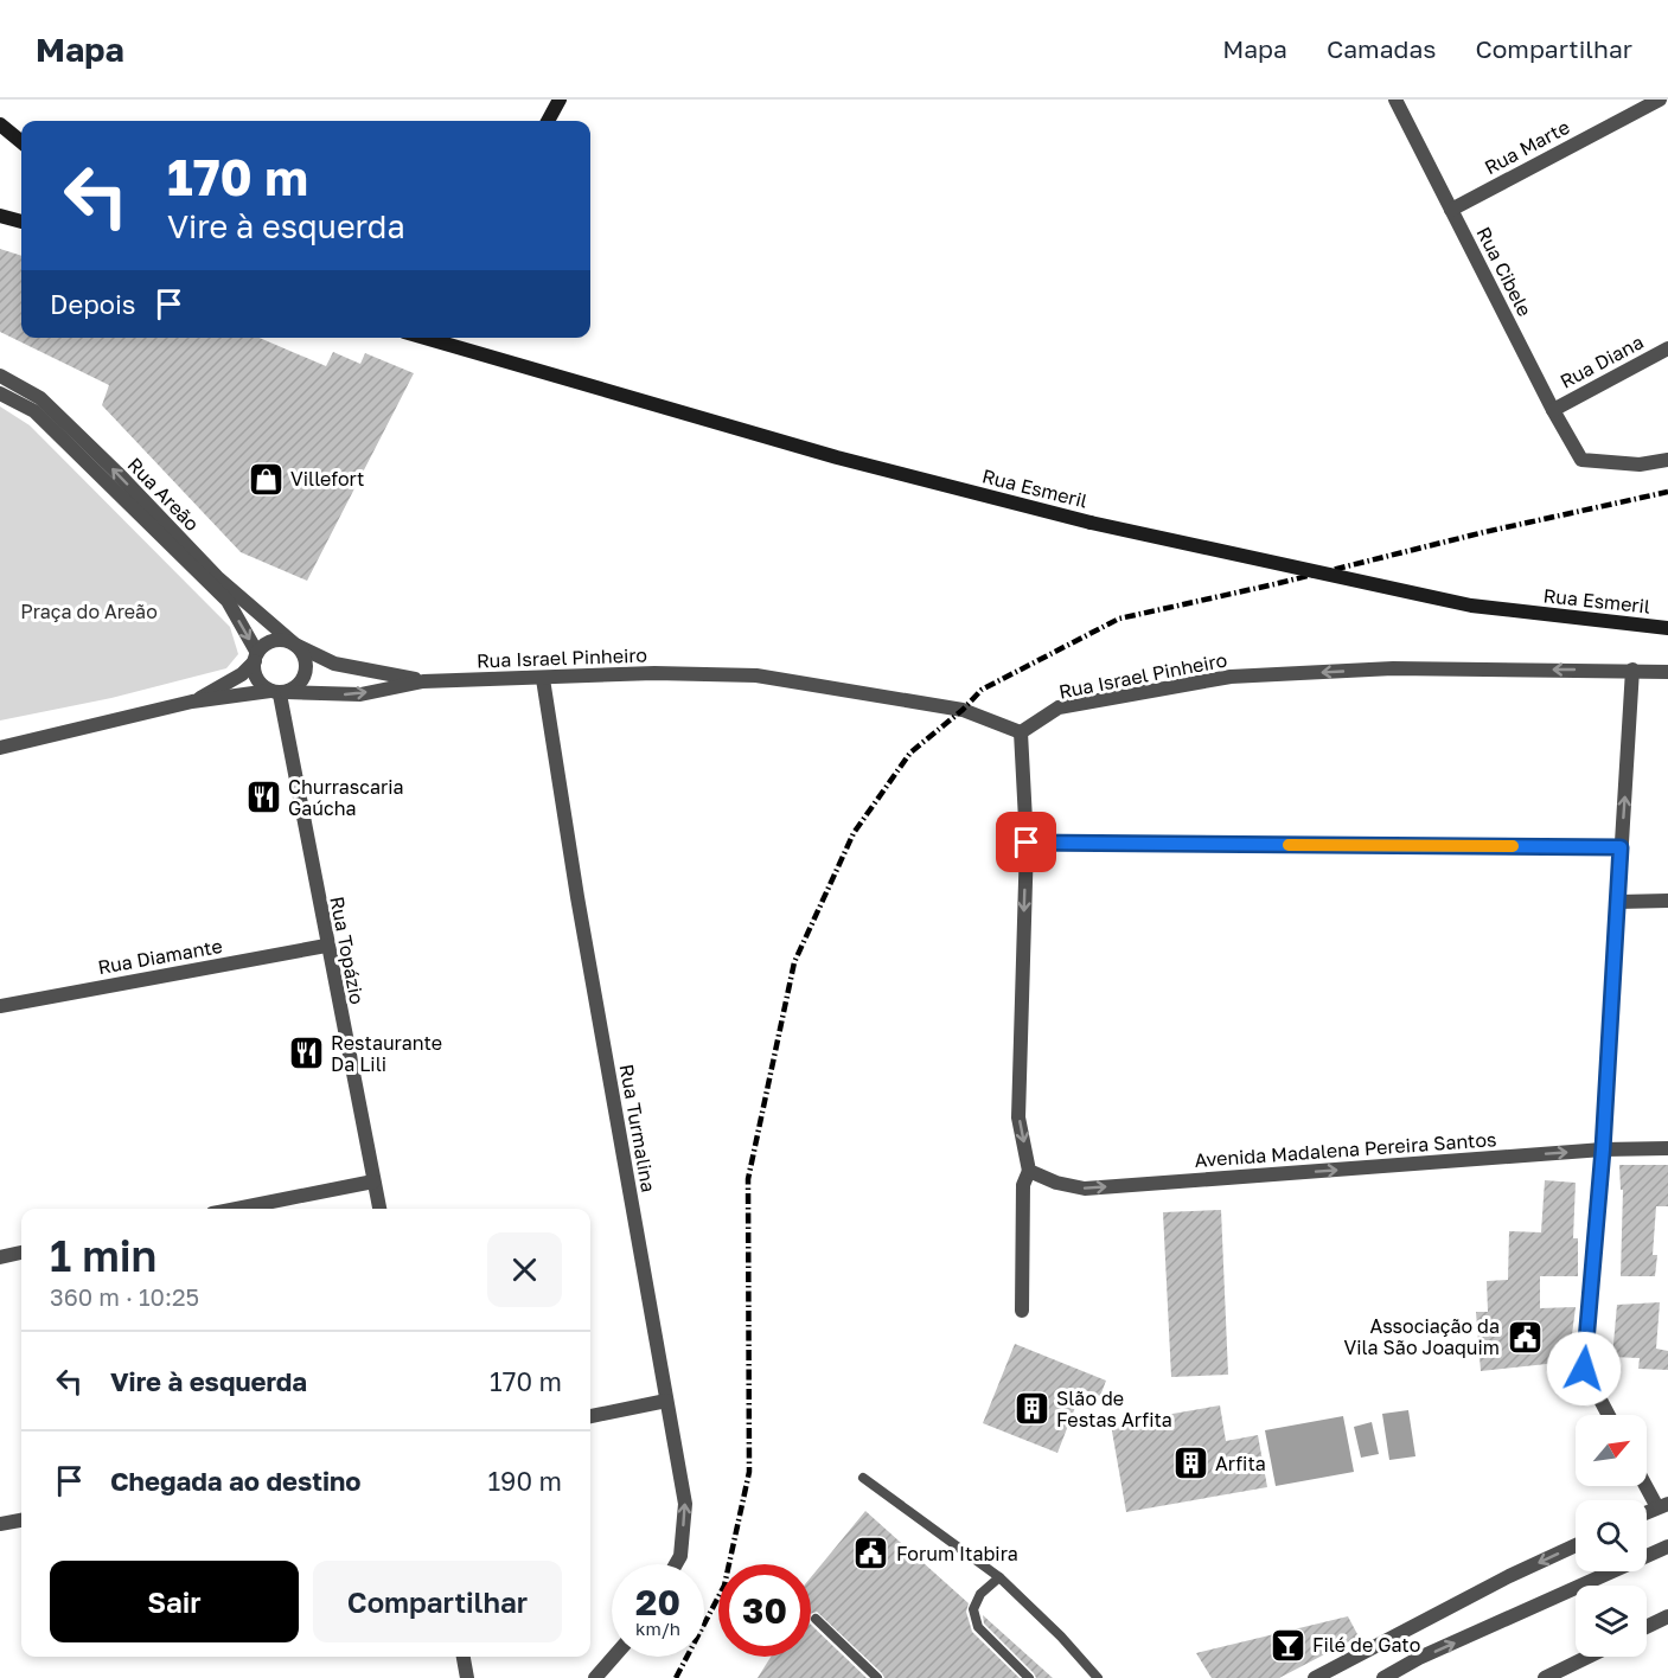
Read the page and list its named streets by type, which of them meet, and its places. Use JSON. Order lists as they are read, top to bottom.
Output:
{
  "streets": {
    "main road": ["Rua Esmeril"],
    "street": [
      "Rua Marte",
      "Rua Cibele",
      "Rua Diana",
      "Rua Areão",
      "Rua Israel Pinheiro",
      "Rua Topázio",
      "Rua Diamante",
      "Rua Turmalina",
      "Avenida Madalena Pereira Santos"
    ]
  },
  "crossings": [
    ["Rua Marte", "Rua Cibele"],
    ["Rua Cibele", "Rua Diana"],
    ["Rua Areão", "Rua Israel Pinheiro"],
    ["Rua Areão", "Rua Topázio"],
    ["Rua Israel Pinheiro", "Rua Topázio"],
    ["Rua Israel Pinheiro", "Rua Turmalina"],
    ["Rua Topázio", "Rua Diamante"]
  ],
  "one_way": ["Avenida Madalena Pereira Santos"],
  "parks": ["Praça do Areão"],
  "places": {
    "shop": ["Villefort"],
    "restaurant": ["Churrascaria Gaúcha", "Restaurante Da Lili"],
    "public building": ["Associação da Vila São Joaquim", "Forum Itabira"],
    "building": ["Slão de Festas Arfita", "Arfita"],
    "bar": ["Filé de Gato"]
  },
  "north": "top right",
  "page": {
    "header": "Mapa",
    "nav": ["Mapa", "Camadas", "Compartilhar"],
    "turn": ["170 m", "Vire à esquerda"],
    "then": "Depois",
    "heading": ["1 min", "360 m · 10:25"],
    "list": [
      {
        "name": "Vire à esquerda",
        "value": "170 m"
      },
      {
        "name": "Chegada ao destino",
        "value": "190 m"
      }
    ],
    "buttons": ["Sair", "Compartilhar"],
    "speed": "20 km/h",
    "limit": "30"
  }
}
